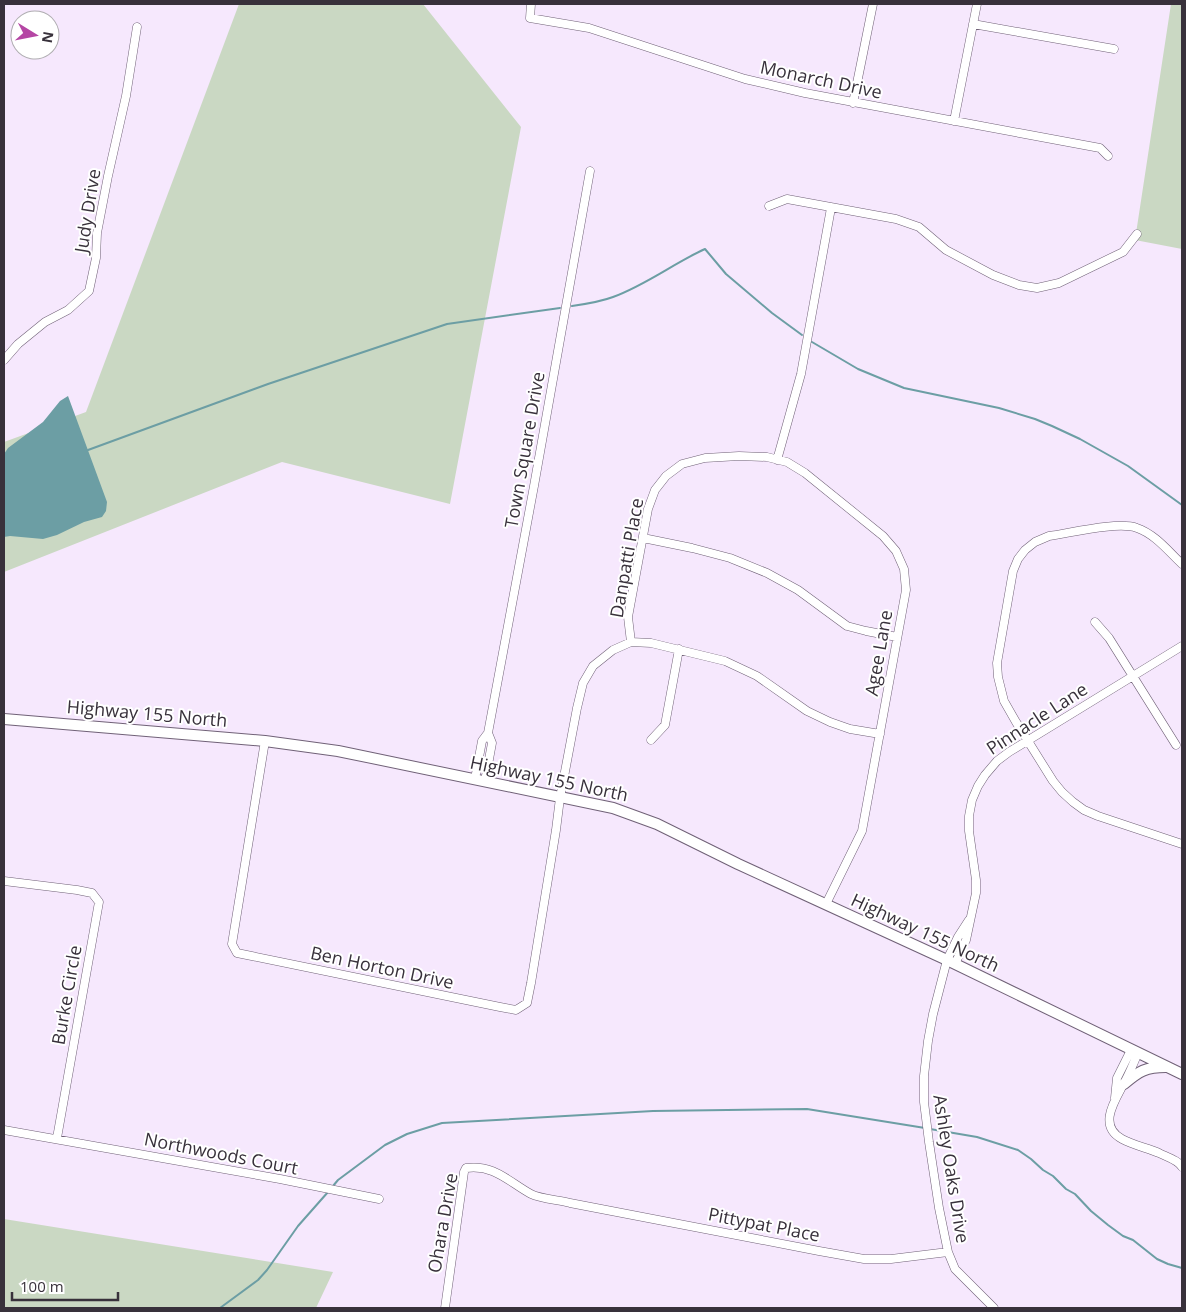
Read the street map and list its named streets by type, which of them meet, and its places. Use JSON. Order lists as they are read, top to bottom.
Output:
{
  "streets": {
    "main road": ["Highway 155 North"],
    "street": [
      "Monarch Drive",
      "Judy Drive",
      "Town Square Drive",
      "Danpatti Place",
      "Agee Lane",
      "Pinnacle Lane",
      "Ben Horton Drive",
      "Burke Circle",
      "Northwoods Court",
      "Ashley Oaks Drive",
      "Ohara Drive",
      "Pittypat Place"
    ]
  },
  "crossings": [
    ["Town Square Drive", "Highway 155 North"],
    ["Danpatti Place", "Agee Lane"],
    ["Danpatti Place", "Highway 155 North"],
    ["Danpatti Place", "Ben Horton Drive"],
    ["Agee Lane", "Highway 155 North"],
    ["Highway 155 North", "Pinnacle Lane"],
    ["Highway 155 North", "Ben Horton Drive"],
    ["Highway 155 North", "Ashley Oaks Drive"],
    ["Pinnacle Lane", "Ashley Oaks Drive"],
    ["Burke Circle", "Northwoods Court"],
    ["Ashley Oaks Drive", "Pittypat Place"],
    ["Ohara Drive", "Pittypat Place"]
  ],
  "scale_bar": "100 m",
  "north": "right"
}
